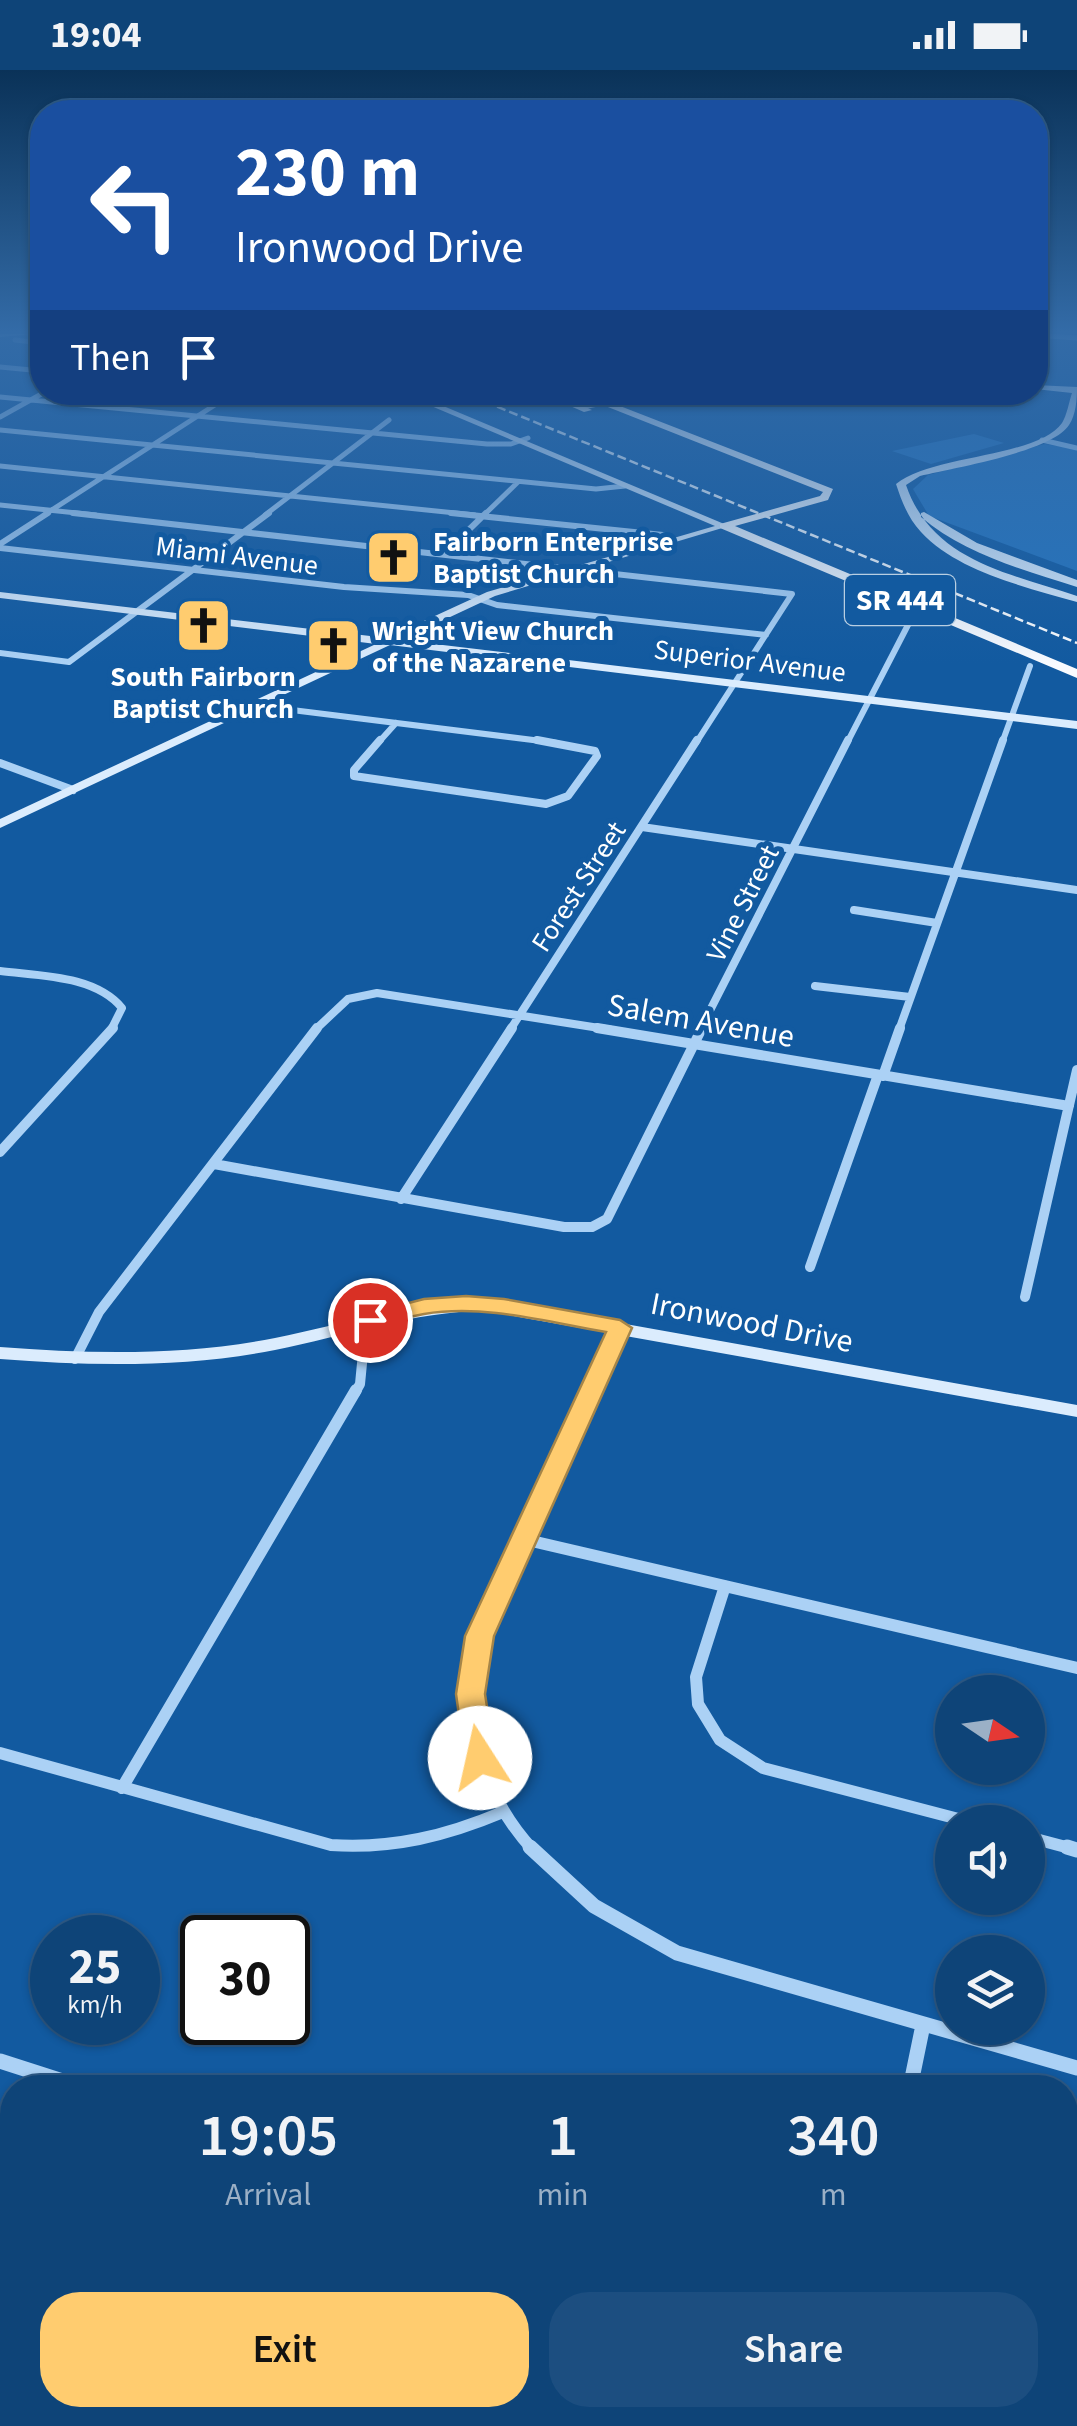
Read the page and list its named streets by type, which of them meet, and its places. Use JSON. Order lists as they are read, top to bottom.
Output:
{
  "streets": {
    "main road": ["SR 444"],
    "street": [
      "Miami Avenue",
      "Superior Avenue",
      "Forest Street",
      "Vine Street",
      "Salem Avenue",
      "Ironwood Drive"
    ]
  },
  "crossings": [
    ["Miami Avenue", "Forest Street"],
    ["SR 444", "Vine Street"],
    ["Superior Avenue", "Forest Street"],
    ["Superior Avenue", "Vine Street"],
    ["Forest Street", "Vine Street"],
    ["Forest Street", "Salem Avenue"],
    ["Vine Street", "Salem Avenue"]
  ],
  "places": {
    "church": ["Fairborn Enterprise Baptist Church", "South Fairborn Baptist Church", "Wright View Church of the Nazarene"]
  },
  "north": "right",
  "page": {
    "status": "19:04",
    "turn": ["230 m", "Ironwood Drive"],
    "then": "Then",
    "speed": "25 km/h",
    "limit": "30",
    "eta": [
      "19:05",
      "Arrival",
      "1",
      "min",
      "340",
      "m"
    ],
    "buttons": ["Exit", "Share"]
  }
}
